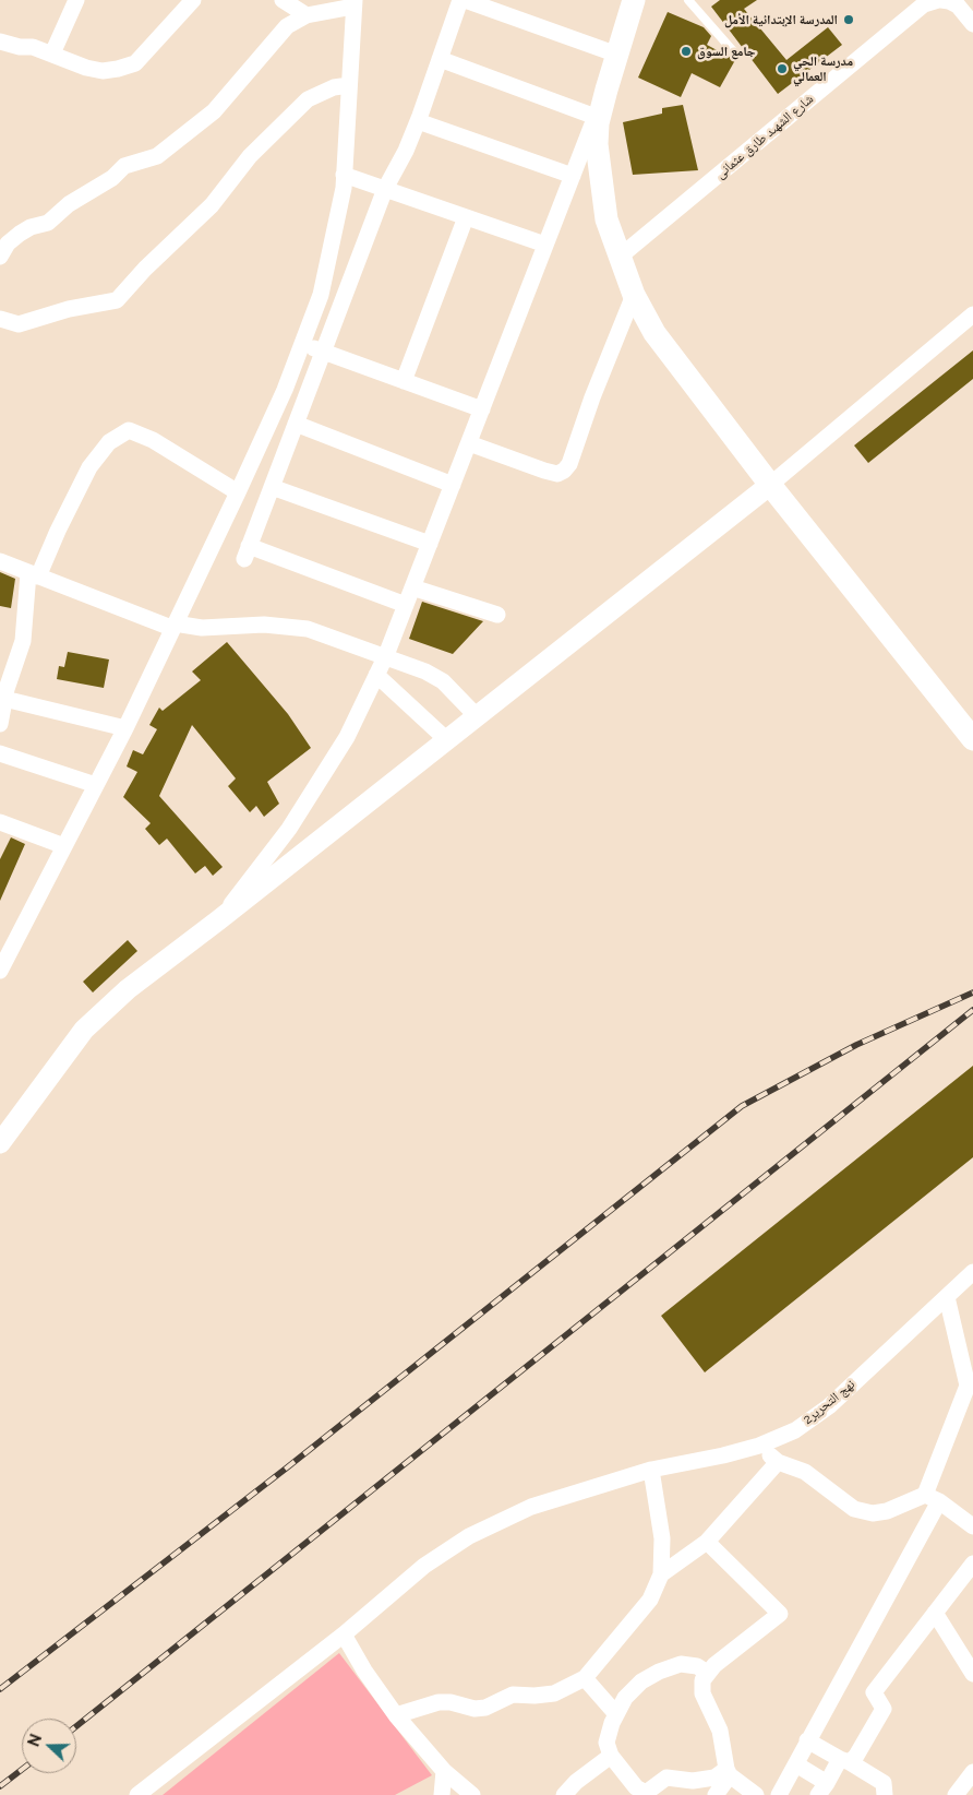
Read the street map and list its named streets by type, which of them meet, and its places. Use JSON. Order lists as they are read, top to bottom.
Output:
{
  "streets": {
    "street": ["شارع الشهىد طارق عثمانى", "نهج التحرير2"]
  },
  "places": ["المدرسة الإبتدائية الأمل", "جامع السوق", "مدرسة الحي العمالي"],
  "north": "left"
}
